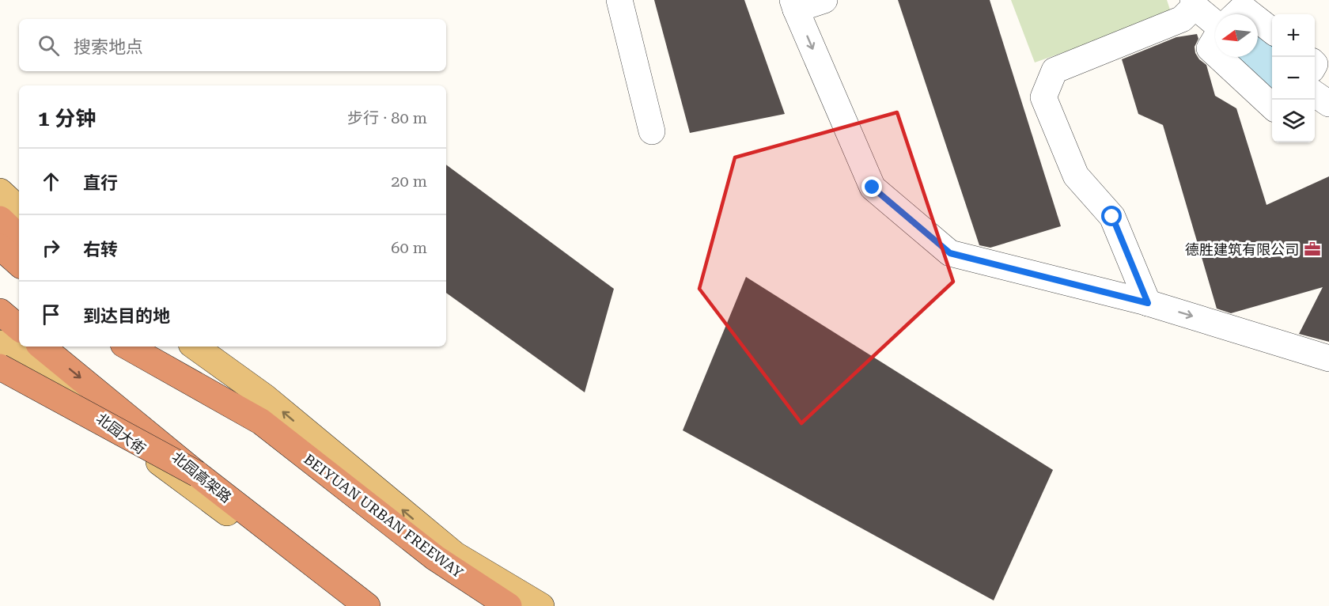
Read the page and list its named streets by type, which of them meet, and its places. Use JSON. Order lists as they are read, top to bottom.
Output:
{
  "streets": {
    "highway": ["北园高架路", "BEIYUAN URBAN FREEWAY"],
    "main road": ["北园大街"]
  },
  "crossings": [
    ["北园大街", "北园高架路"]
  ],
  "places": {
    "office": ["德胜建筑有限公司"]
  },
  "north": "left",
  "page": {
    "map_buttons": ["+", "−"],
    "search": "搜索地点",
    "heading": ["1 分钟", "步行 · 80 m"],
    "list": [
      ["直行", "20 m"],
      ["右转", "60 m"],
      "到达目的地"
    ]
  }
}
